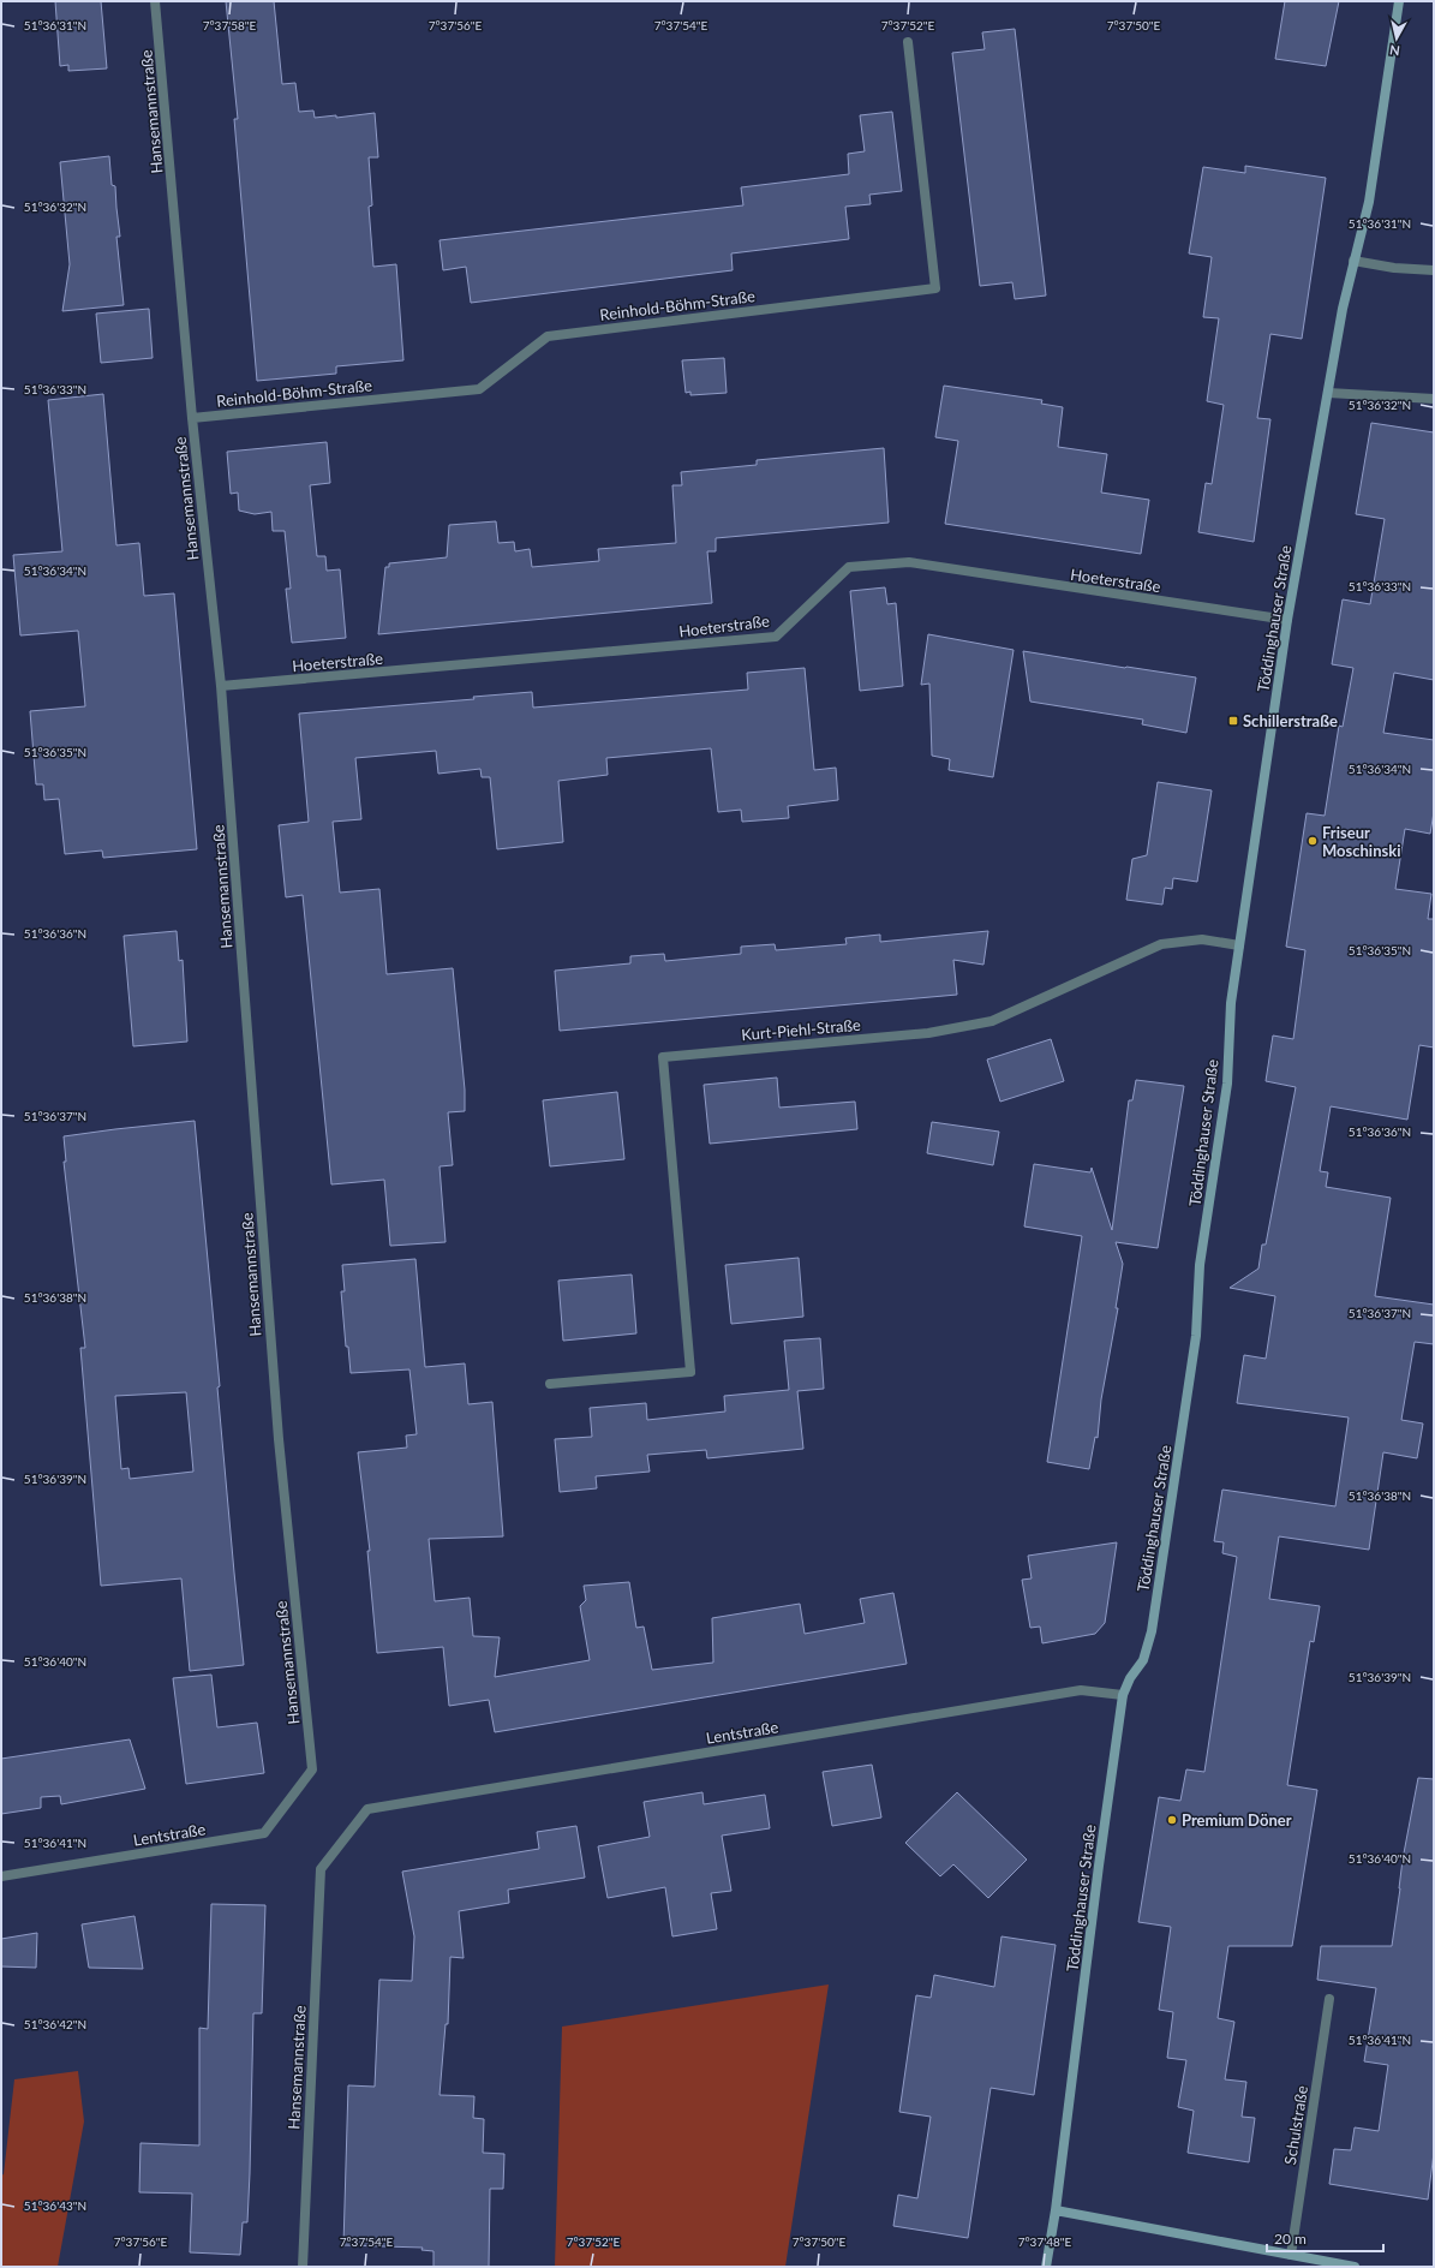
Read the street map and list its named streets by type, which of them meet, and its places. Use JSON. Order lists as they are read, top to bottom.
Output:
{
  "streets": {
    "street": [
      "Hansemannstraße",
      "Reinhold-Böhm-Straße",
      "Hoeterstraße",
      "Töddinghauser Straße",
      "Kurt-Piehl-Straße",
      "Lentstraße",
      "Schulstraße"
    ]
  },
  "crossings": [
    ["Hansemannstraße", "Reinhold-Böhm-Straße"],
    ["Hansemannstraße", "Hoeterstraße"],
    ["Hansemannstraße", "Lentstraße"],
    ["Hoeterstraße", "Töddinghauser Straße"],
    ["Töddinghauser Straße", "Kurt-Piehl-Straße"],
    ["Töddinghauser Straße", "Lentstraße"]
  ],
  "places": {
    "transit": ["Schillerstraße"],
    "other": ["Friseur Moschinski", "Premium Döner"]
  },
  "scale_bar": "20 m",
  "north": "bottom",
  "coordinates": [
    "51°36'31\"N",
    "7°37'58\"E",
    "7°37'56\"E",
    "7°37'54\"E",
    "7°37'52\"E",
    "7°37'50\"E",
    "51°36'32\"N",
    "51°36'33\"N",
    "51°36'34\"N",
    "51°36'35\"N",
    "51°36'36\"N",
    "51°36'37\"N",
    "51°36'38\"N",
    "51°36'39\"N",
    "51°36'40\"N",
    "51°36'41\"N",
    "51°36'42\"N",
    "51°36'43\"N",
    "7°37'48\"E"
  ]
}
